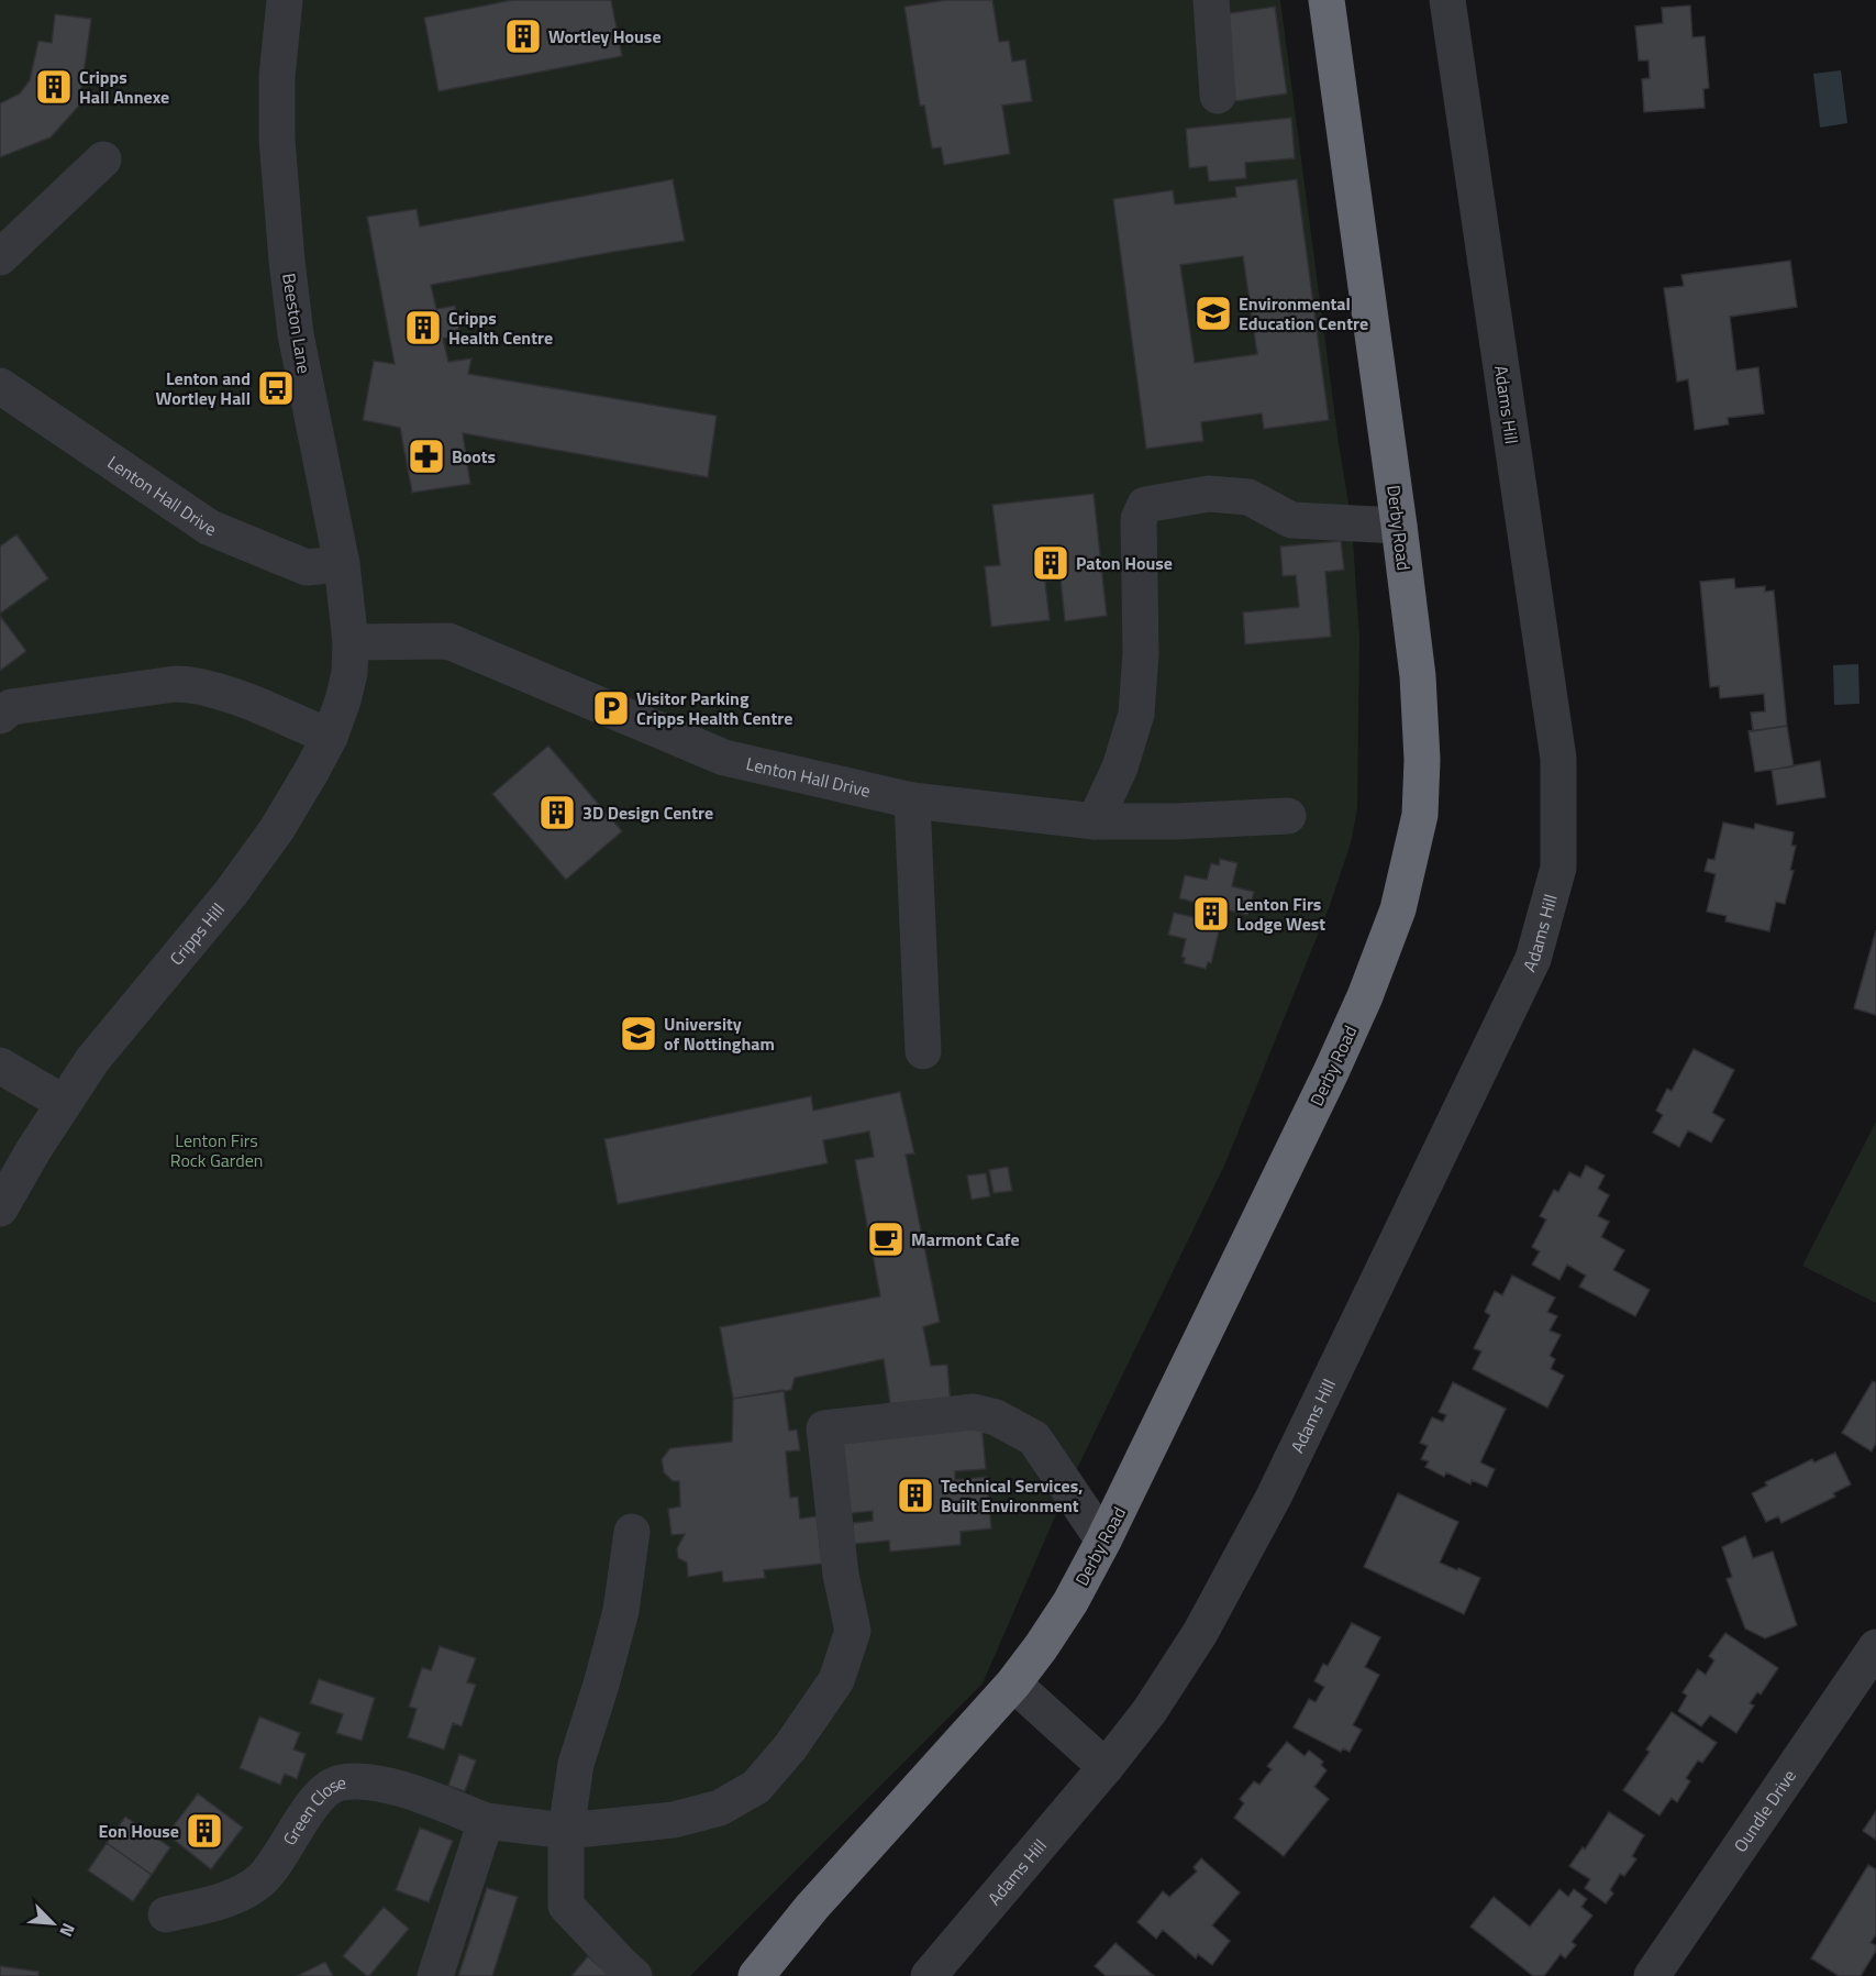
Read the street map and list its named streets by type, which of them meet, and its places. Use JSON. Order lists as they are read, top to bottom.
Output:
{
  "streets": {
    "highway": ["Derby Road"],
    "street": [
      "Beeston Lane",
      "Adams Hill",
      "Lenton Hall Drive",
      "Cripps Hill",
      "Oundle Drive",
      "Green Close"
    ]
  },
  "crossings": [
    ["Beeston Lane", "Lenton Hall Drive"],
    ["Beeston Lane", "Cripps Hill"],
    ["Lenton Hall Drive", "Cripps Hill"],
    ["Derby Road", "Green Close"]
  ],
  "parks": ["Lenton Firs Rock Garden"],
  "places": {
    "building": [
      "Wortley House",
      "Cripps Hall Annexe",
      "Cripps Health Centre",
      "Paton House",
      "3D Design Centre",
      "Lenton Firs Lodge West",
      "Technical Services, Built Environment",
      "Eon House"
    ],
    "school or university": ["Environmental Education Centre", "University of Nottingham"],
    "bus stop": ["Lenton and Wortley Hall"],
    "pharmacy": ["Boots"],
    "parking": ["Visitor Parking Cripps Health Centre"],
    "cafe": ["Marmont Cafe"]
  },
  "north": "bottom right"
}
